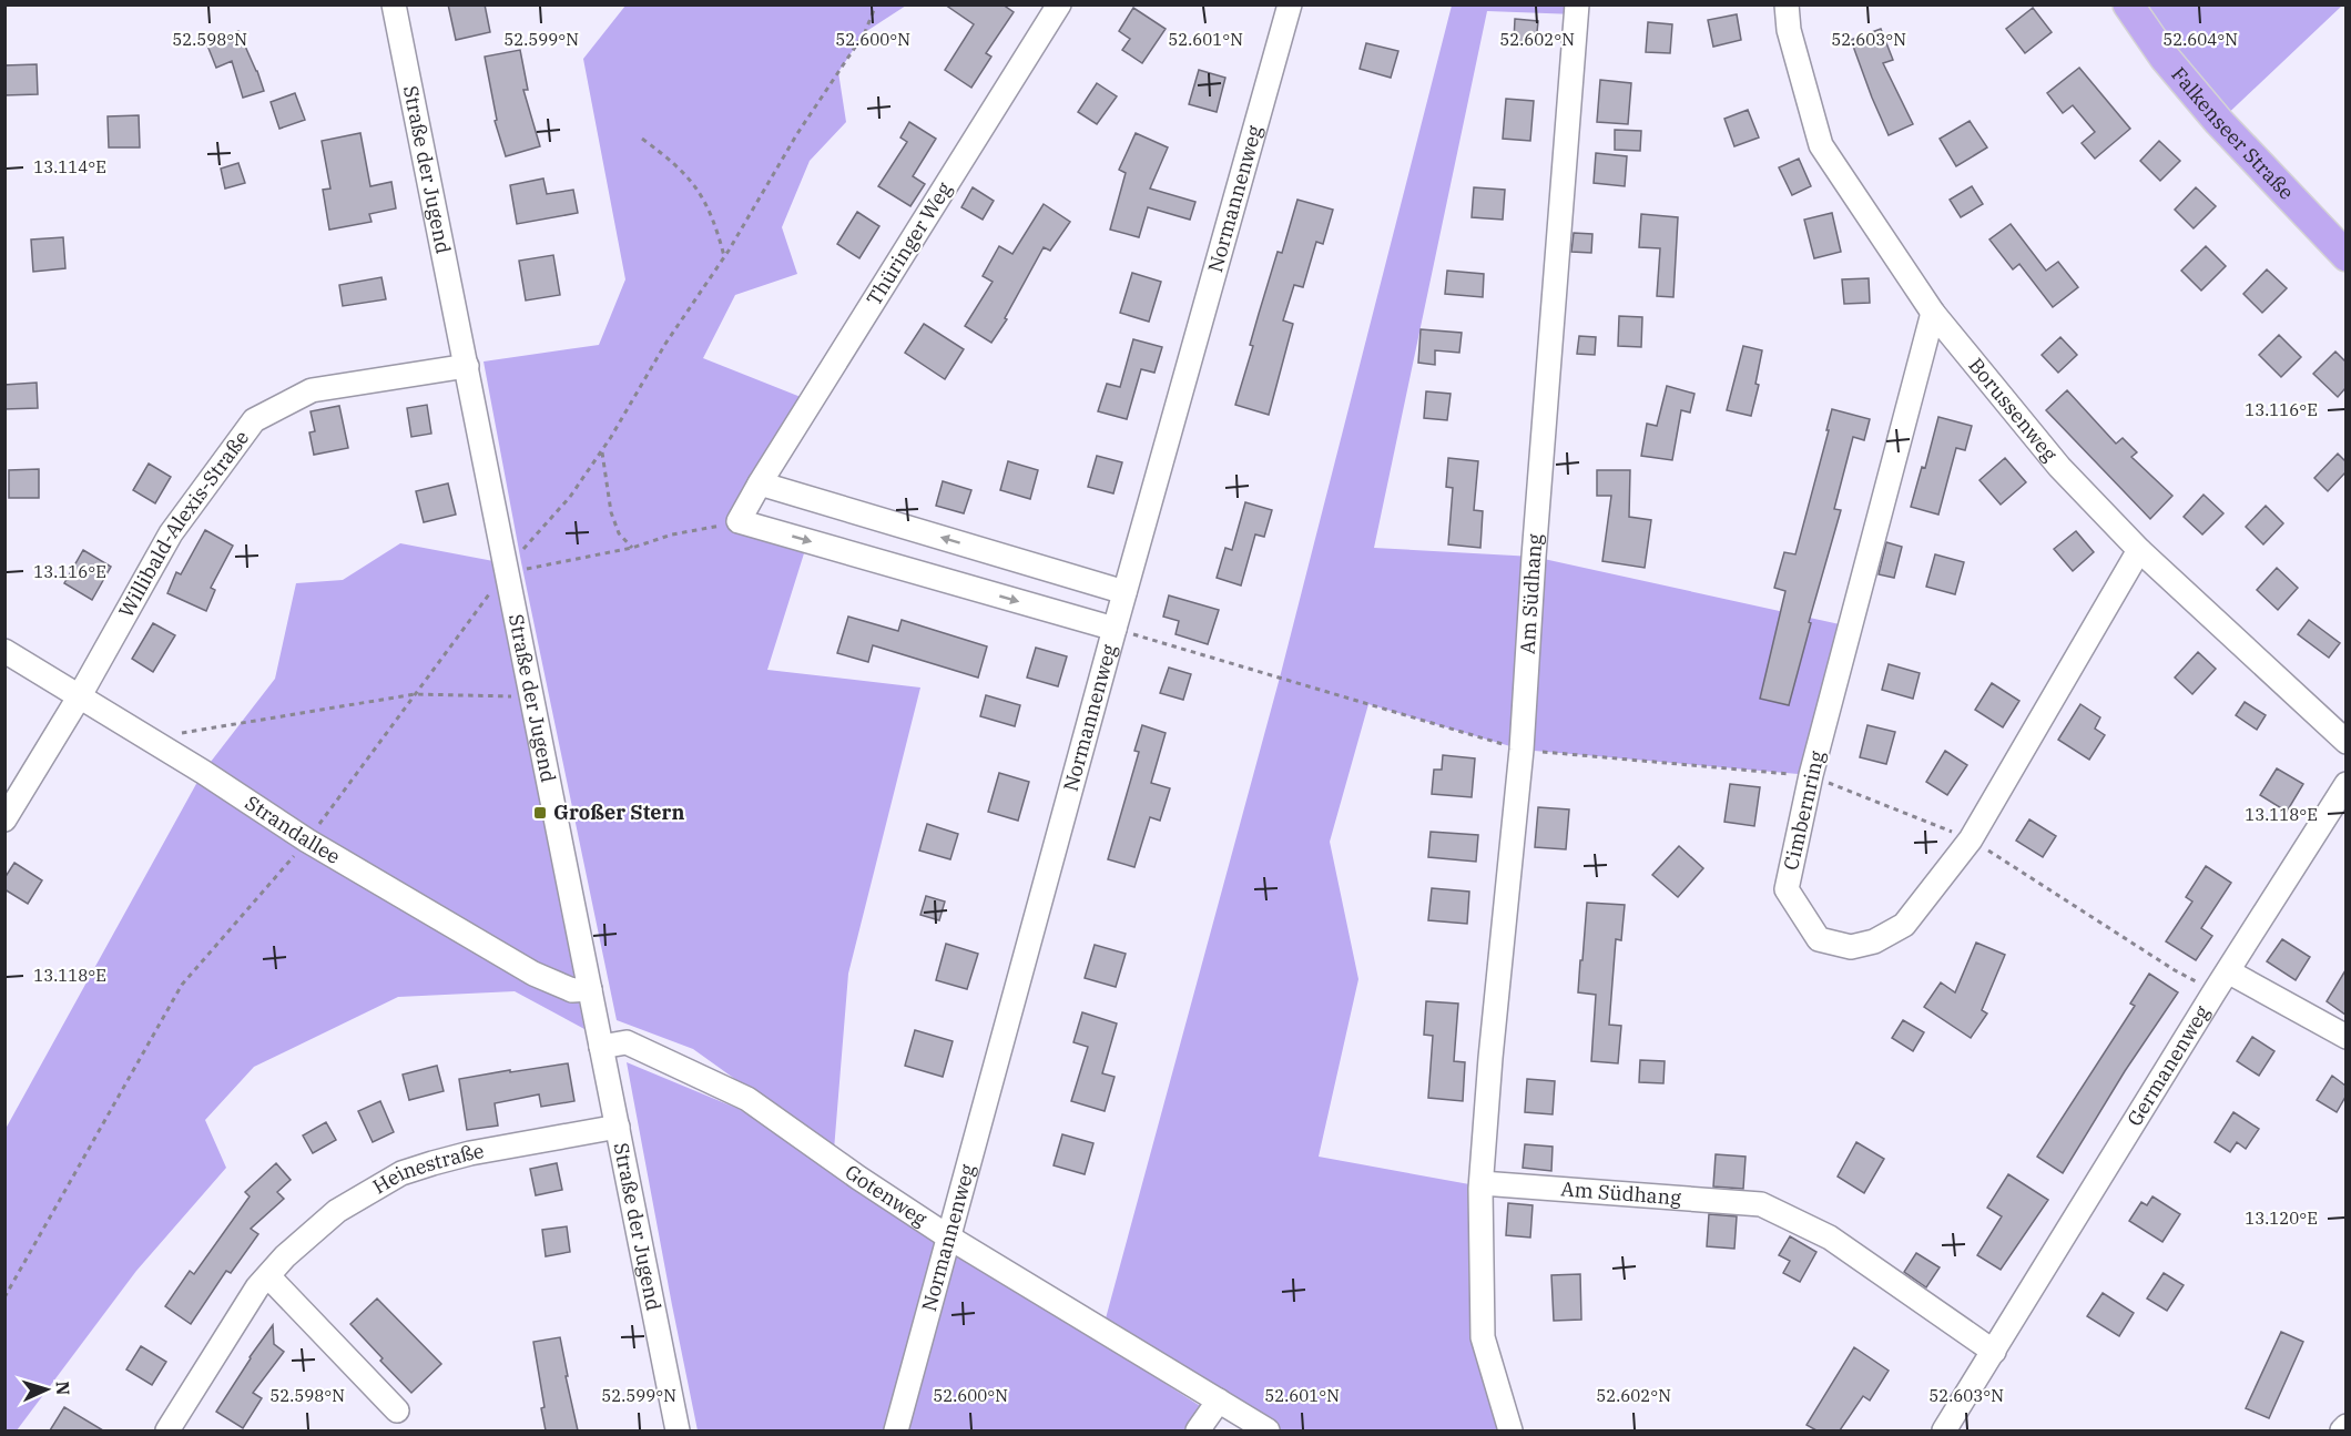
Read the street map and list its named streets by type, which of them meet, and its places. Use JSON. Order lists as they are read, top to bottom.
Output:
{
  "streets": {
    "main road": ["Falkenseer Straße"],
    "street": [
      "Straße der Jugend",
      "Normannenweg",
      "Thüringer Weg",
      "Borussenweg",
      "Willibald-Alexis-Straße",
      "Am Südhang",
      "Cimbernring",
      "Strandallee",
      "Germanenweg",
      "Heinestraße",
      "Gotenweg"
    ]
  },
  "crossings": [
    ["Straße der Jugend", "Willibald-Alexis-Straße"],
    ["Straße der Jugend", "Strandallee"],
    ["Straße der Jugend", "Heinestraße"],
    ["Straße der Jugend", "Gotenweg"],
    ["Normannenweg", "Gotenweg"],
    ["Borussenweg", "Cimbernring"],
    ["Willibald-Alexis-Straße", "Strandallee"],
    ["Am Südhang", "Germanenweg"]
  ],
  "places": {
    "transit": ["Großer Stern"]
  },
  "north": "right",
  "coordinates": [
    "52.598°N",
    "52.599°N",
    "52.600°N",
    "52.601°N",
    "52.602°N",
    "52.603°N",
    "52.604°N",
    "13.114°E",
    "13.116°E",
    "13.118°E",
    "13.120°E"
  ]
}
